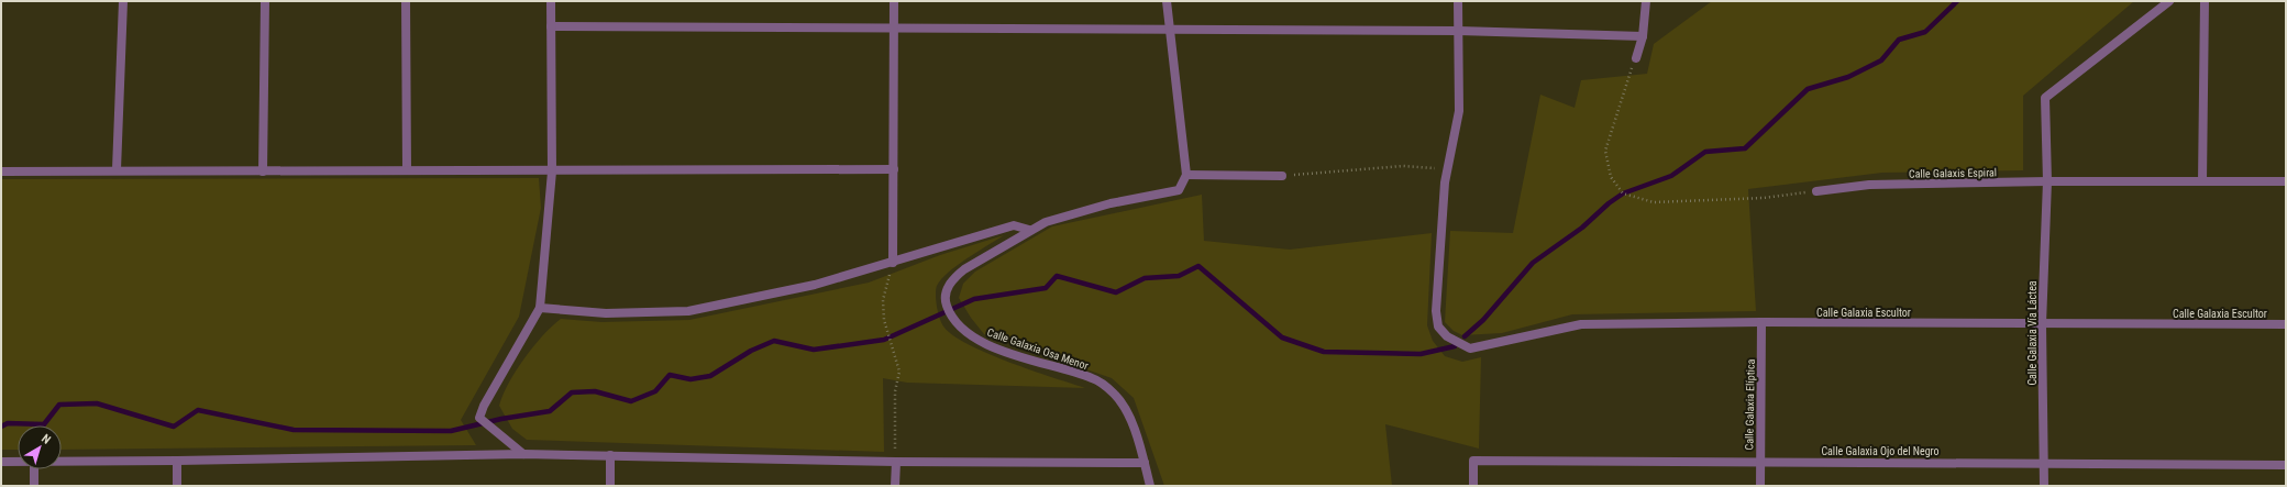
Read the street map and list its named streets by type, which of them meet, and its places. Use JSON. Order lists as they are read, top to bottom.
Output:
{
  "streets": {
    "street": [
      "Calle Galaxis Espiral",
      "Calle Galaxia Escultor",
      "Calle Galaxia Vía Láctea",
      "Calle Galaxia Osa Menor",
      "Calle Galaxia Elíptica",
      "Calle Galaxia Ojo del Negro"
    ]
  },
  "crossings": [
    ["Calle Galaxis Espiral", "Calle Galaxia Vía Láctea"],
    ["Calle Galaxia Escultor", "Calle Galaxia Vía Láctea"],
    ["Calle Galaxia Escultor", "Calle Galaxia Elíptica"],
    ["Calle Galaxia Vía Láctea", "Calle Galaxia Ojo del Negro"],
    ["Calle Galaxia Elíptica", "Calle Galaxia Ojo del Negro"]
  ],
  "north": "top right"
}
